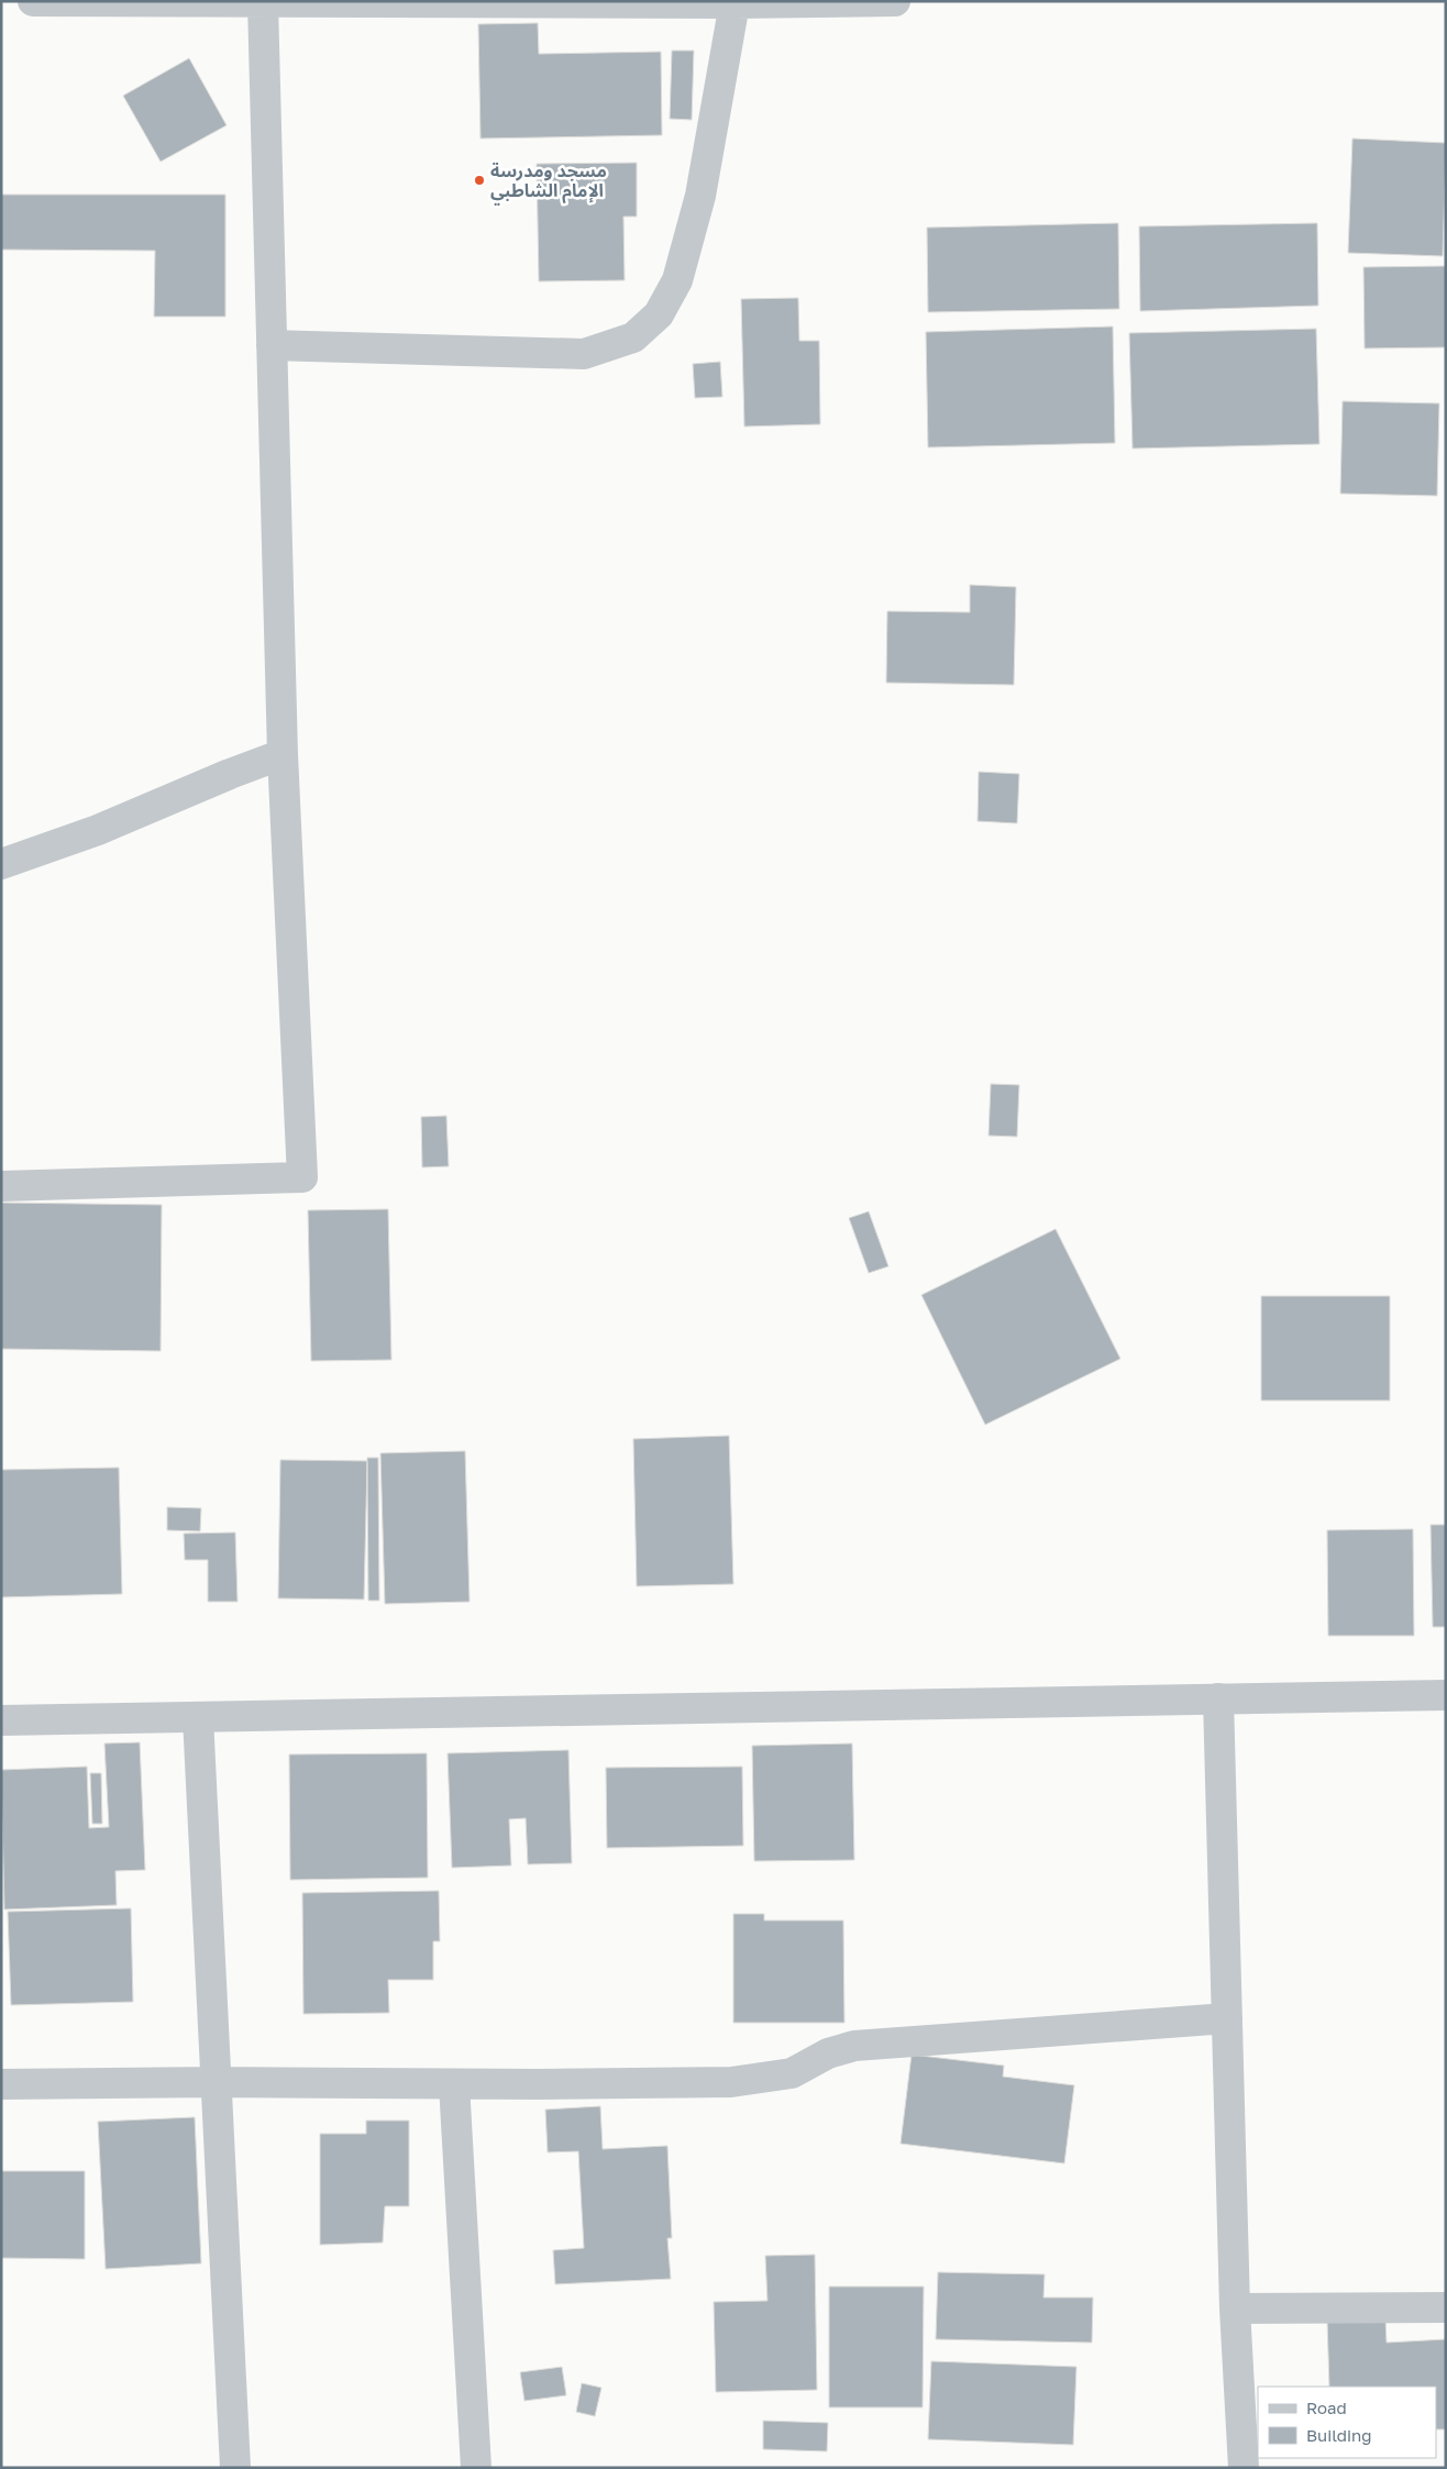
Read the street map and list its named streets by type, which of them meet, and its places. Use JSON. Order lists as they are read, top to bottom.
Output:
{
  "places": ["مسجد ومدرسة الإمام الشاطبي"],
  "legend": ["Road", "Building"]
}
